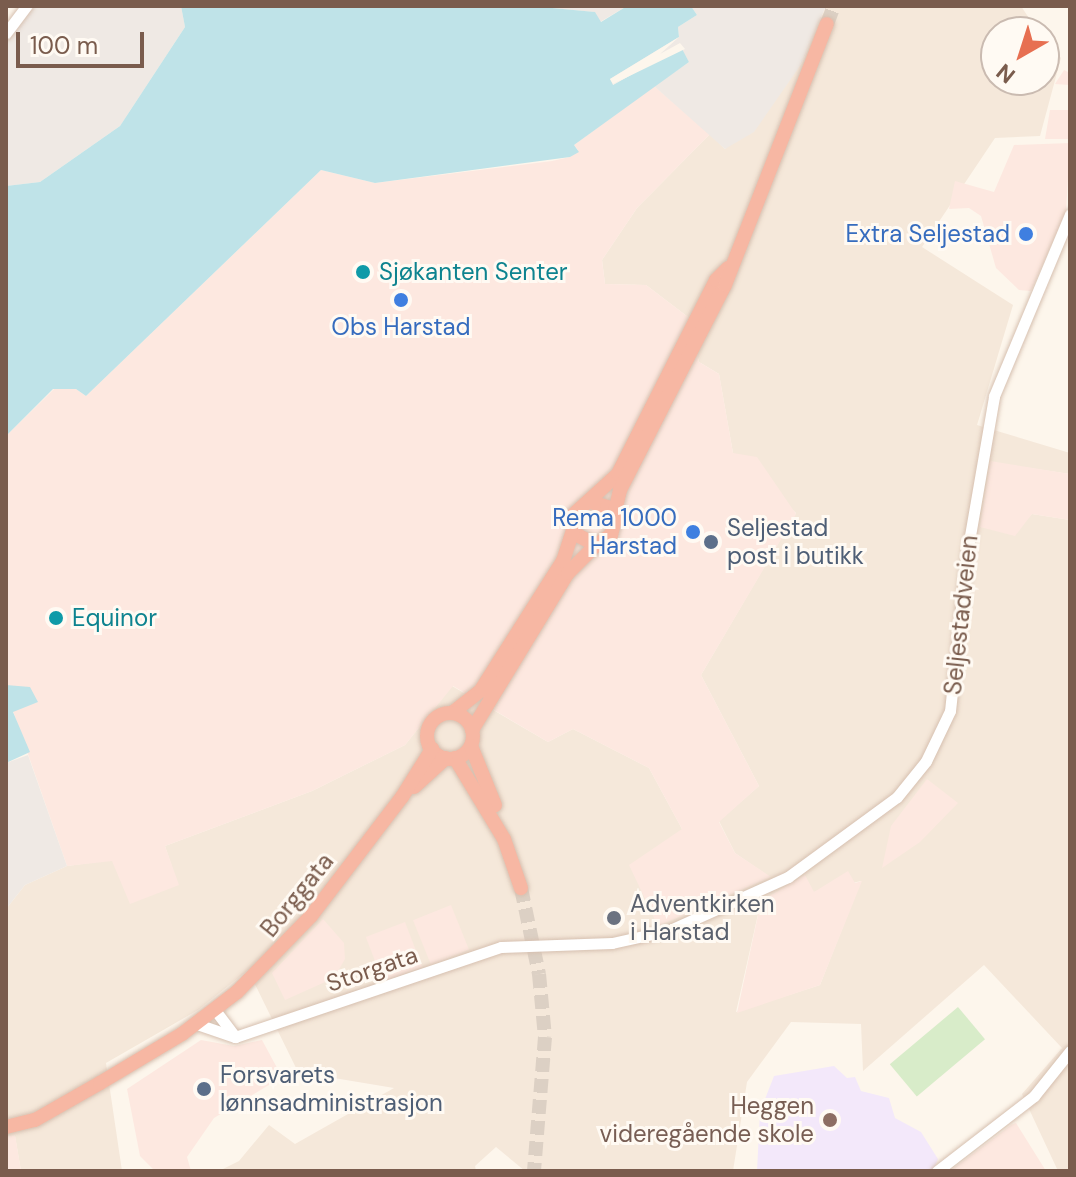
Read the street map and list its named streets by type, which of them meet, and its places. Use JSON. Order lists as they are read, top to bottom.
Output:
{
  "streets": {
    "highway": ["Borggata"],
    "street": ["Seljestadveien", "Storgata"]
  },
  "crossings": [
    ["Seljestadveien", "Storgata"]
  ],
  "places": [
    "Extra Seljestad",
    "Sjøkanten Senter",
    "Obs Harstad",
    "Rema 1000 Harstad",
    "Seljestad post i butikk",
    "Equinor",
    "Adventkirken i Harstad",
    "Forsvarets lønnsadministrasjon",
    "Heggen videregående skole"
  ],
  "scale_bar": "100 m",
  "north": "bottom left"
}
